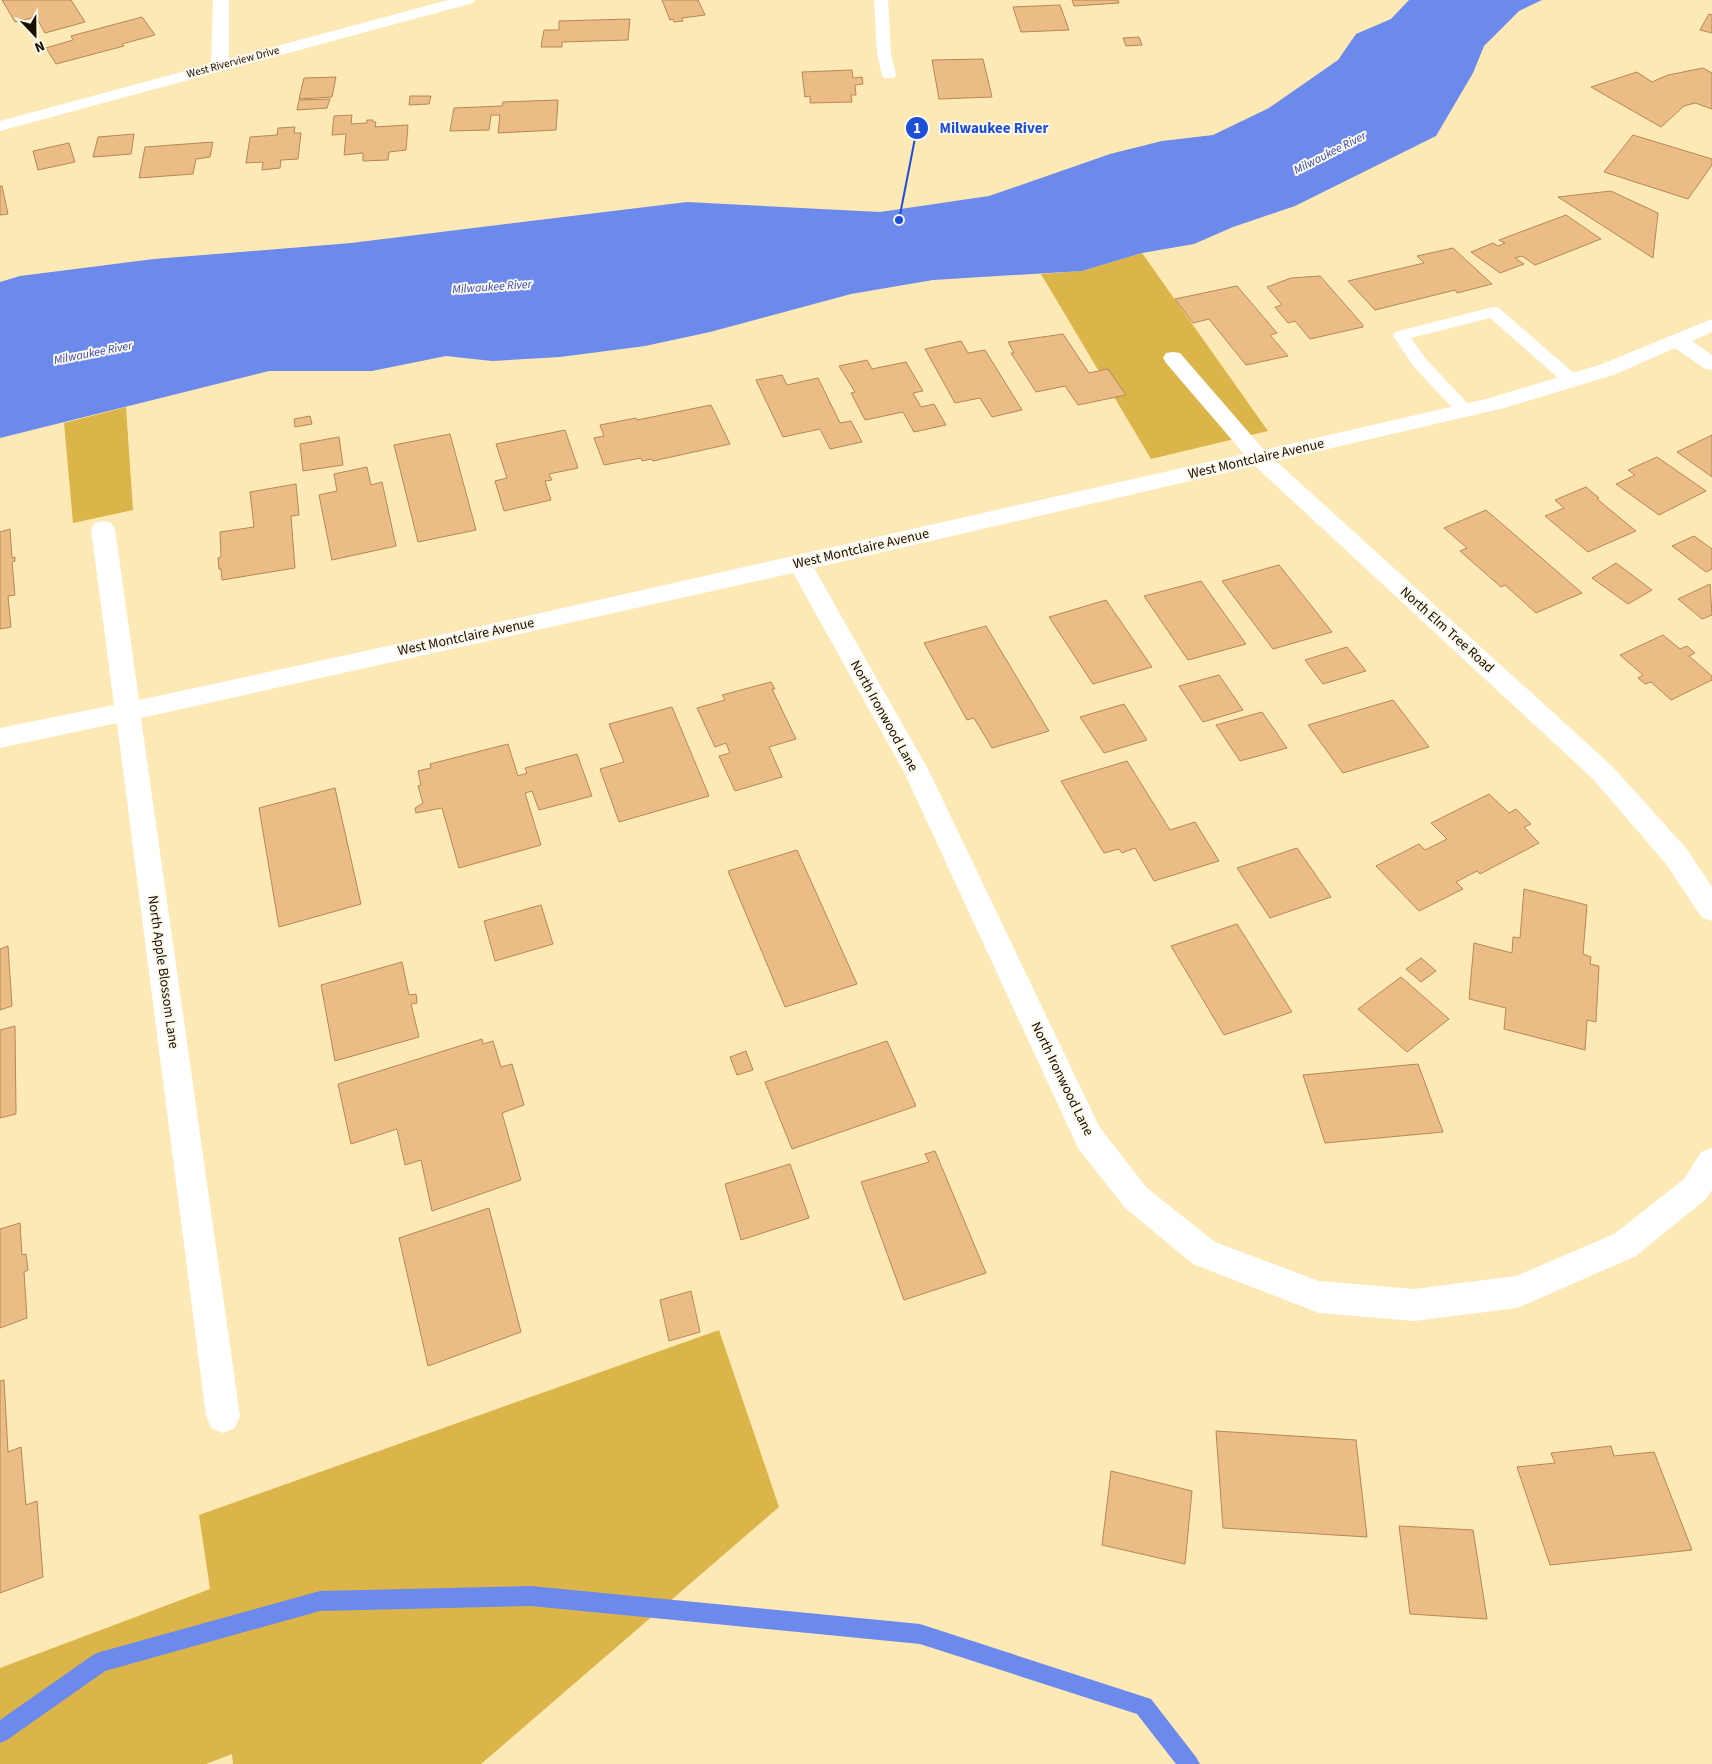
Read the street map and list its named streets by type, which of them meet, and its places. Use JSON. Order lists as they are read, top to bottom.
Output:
{
  "streets": {
    "street": [
      "West Riverview Drive",
      "West Montclaire Avenue",
      "North Elm Tree Road",
      "North Ironwood Lane",
      "North Apple Blossom Lane"
    ]
  },
  "crossings": [
    ["West Montclaire Avenue", "North Elm Tree Road"],
    ["West Montclaire Avenue", "North Ironwood Lane"],
    ["West Montclaire Avenue", "North Apple Blossom Lane"]
  ],
  "water": ["Milwaukee River"],
  "places": ["Milwaukee River"],
  "north": "bottom"
}
